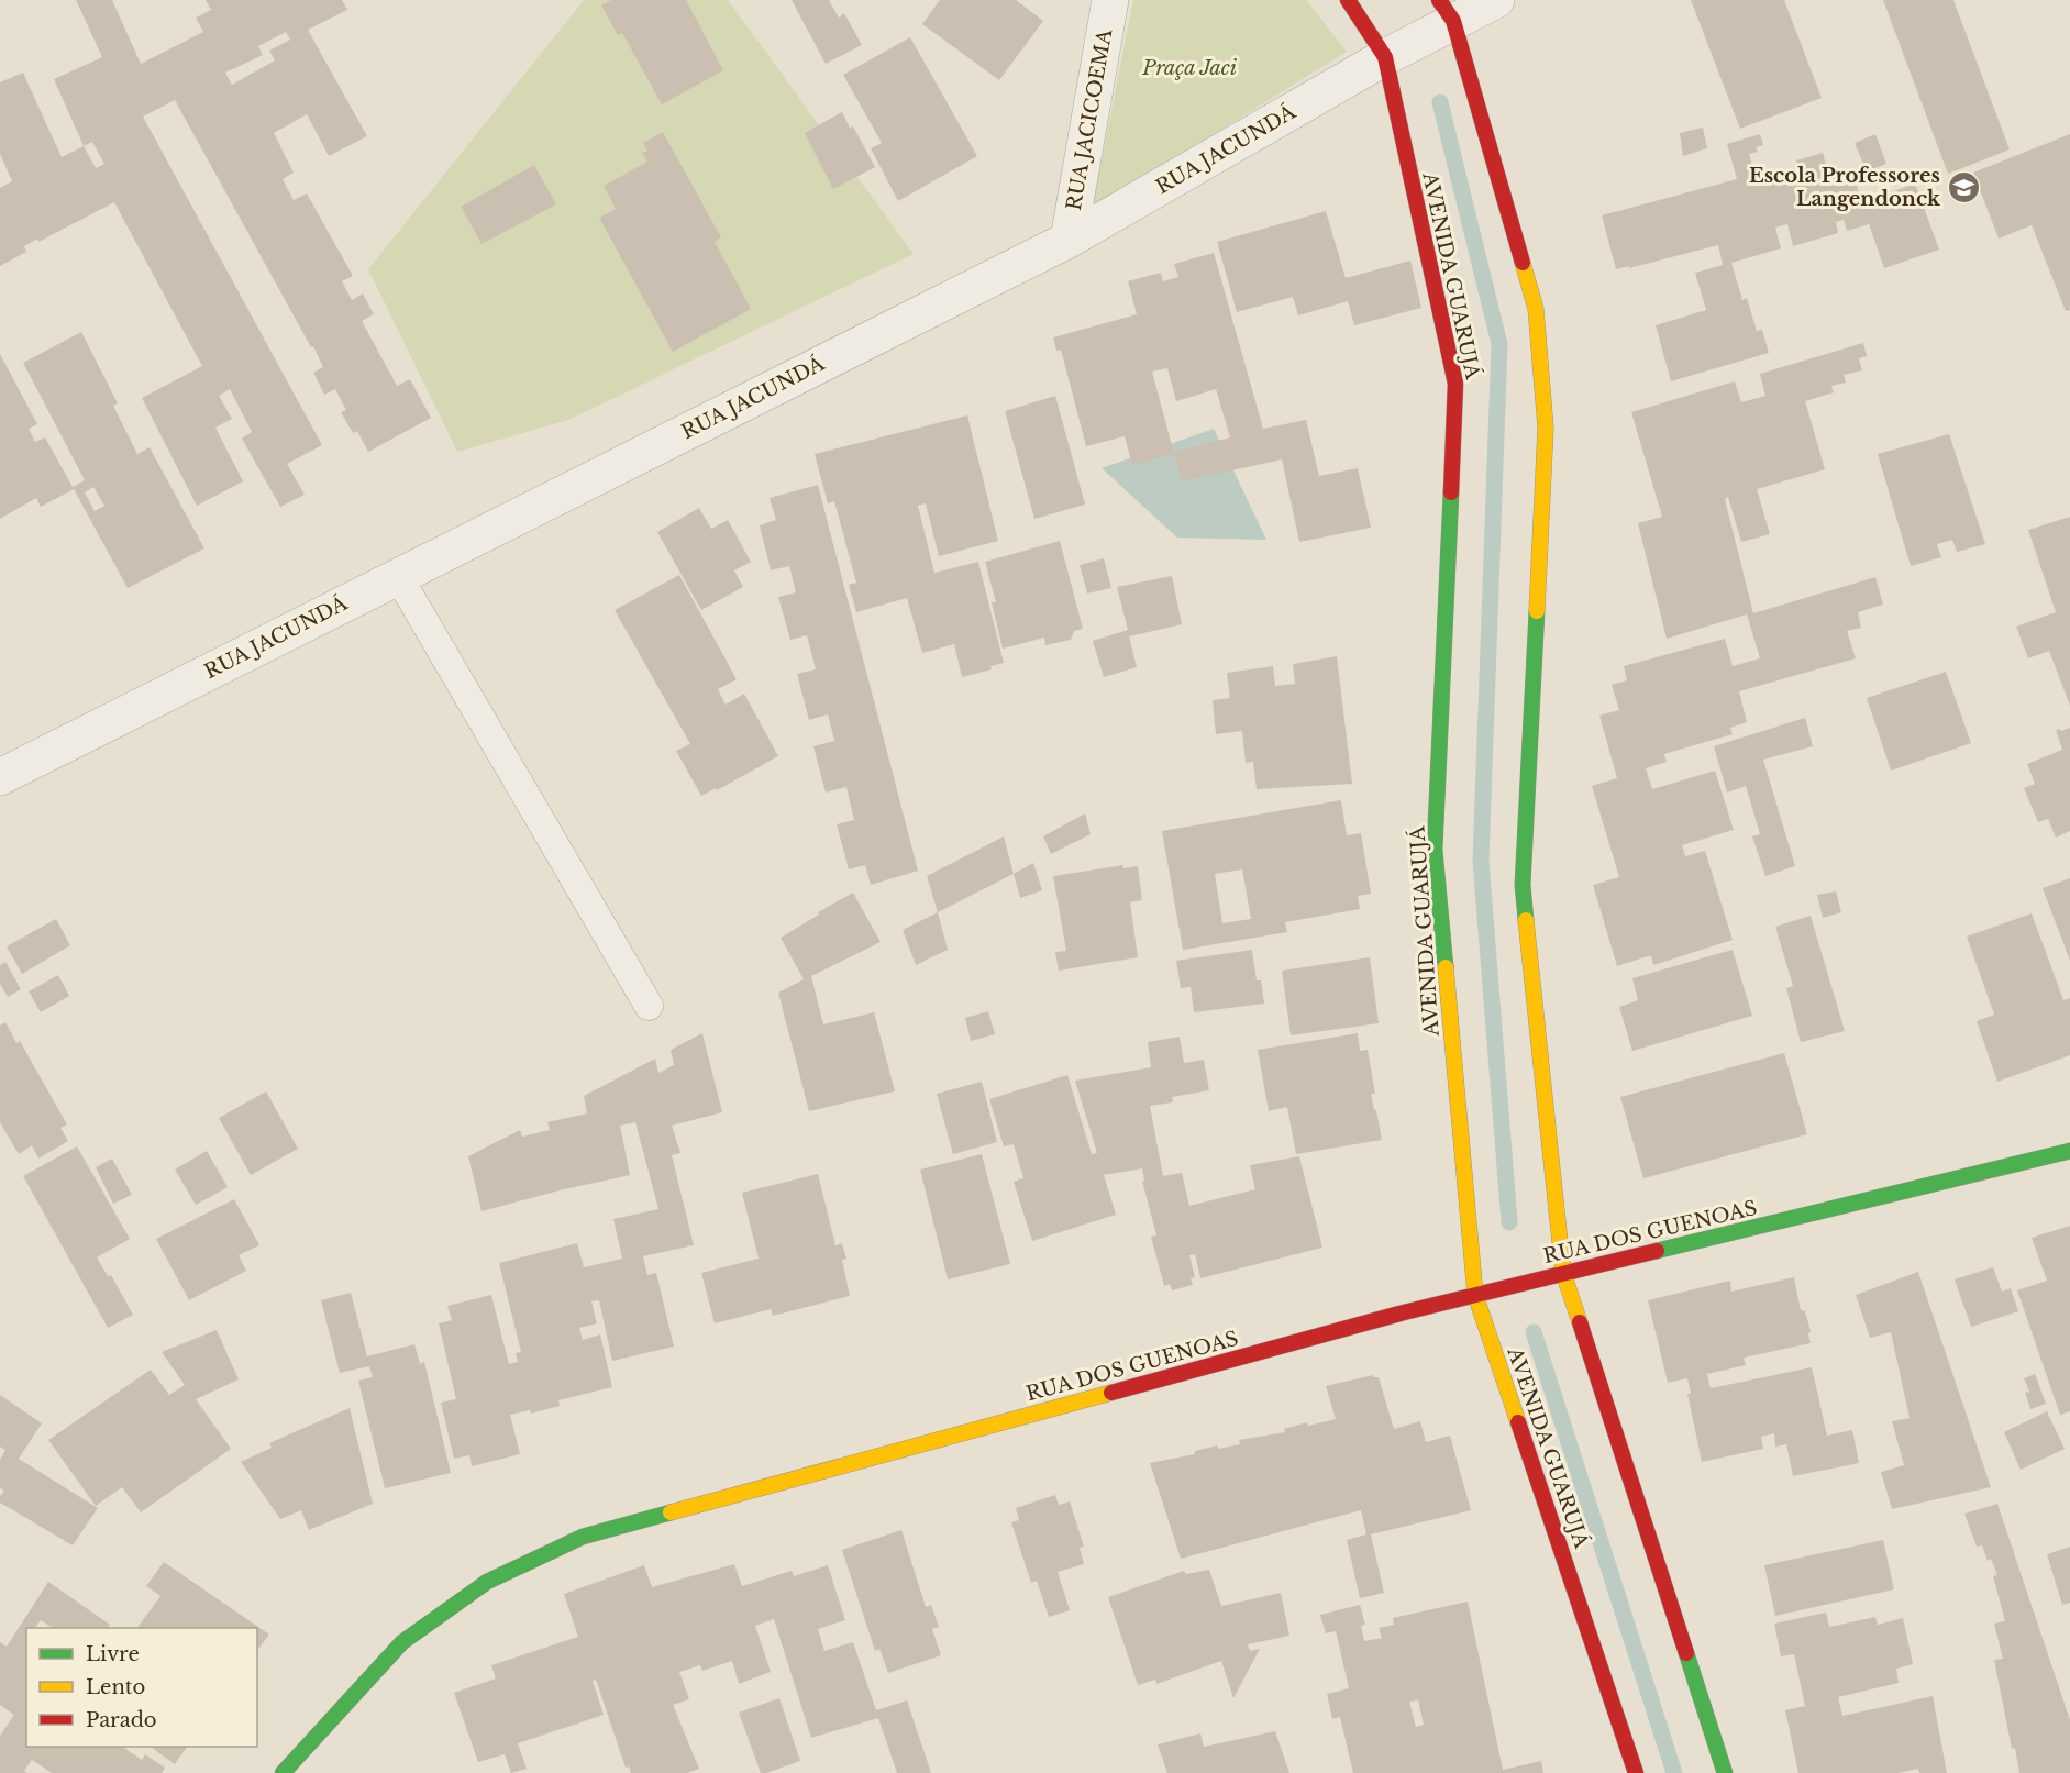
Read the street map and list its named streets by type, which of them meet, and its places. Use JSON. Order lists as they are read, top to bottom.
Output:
{
  "streets": {
    "street": [
      "RUA JACICOEMA",
      "RUA JACUNDÁ",
      "AVENIDA GUARUJÁ",
      "RUA DOS GUENOAS"
    ]
  },
  "crossings": [
    ["RUA JACICOEMA", "RUA JACUNDÁ"],
    ["RUA JACUNDÁ", "AVENIDA GUARUJÁ"],
    ["AVENIDA GUARUJÁ", "RUA DOS GUENOAS"]
  ],
  "parks": ["Praça Jaci"],
  "places": {
    "school or university": ["Escola Professores Langendonck"]
  },
  "legend": ["Livre", "Lento", "Parado"]
}
